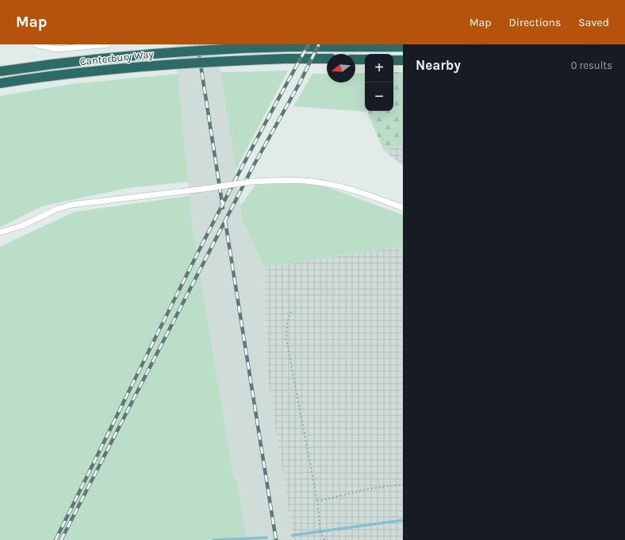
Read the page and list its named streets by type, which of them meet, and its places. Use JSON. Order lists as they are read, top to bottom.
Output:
{
  "streets": {
    "highway": ["Canterbury Way"]
  },
  "north": "left",
  "page": {
    "header": "Map",
    "nav": ["Map", "Directions", "Saved"],
    "heading": ["Nearby", "0 results"],
    "map_buttons": ["+", "−"]
  }
}
